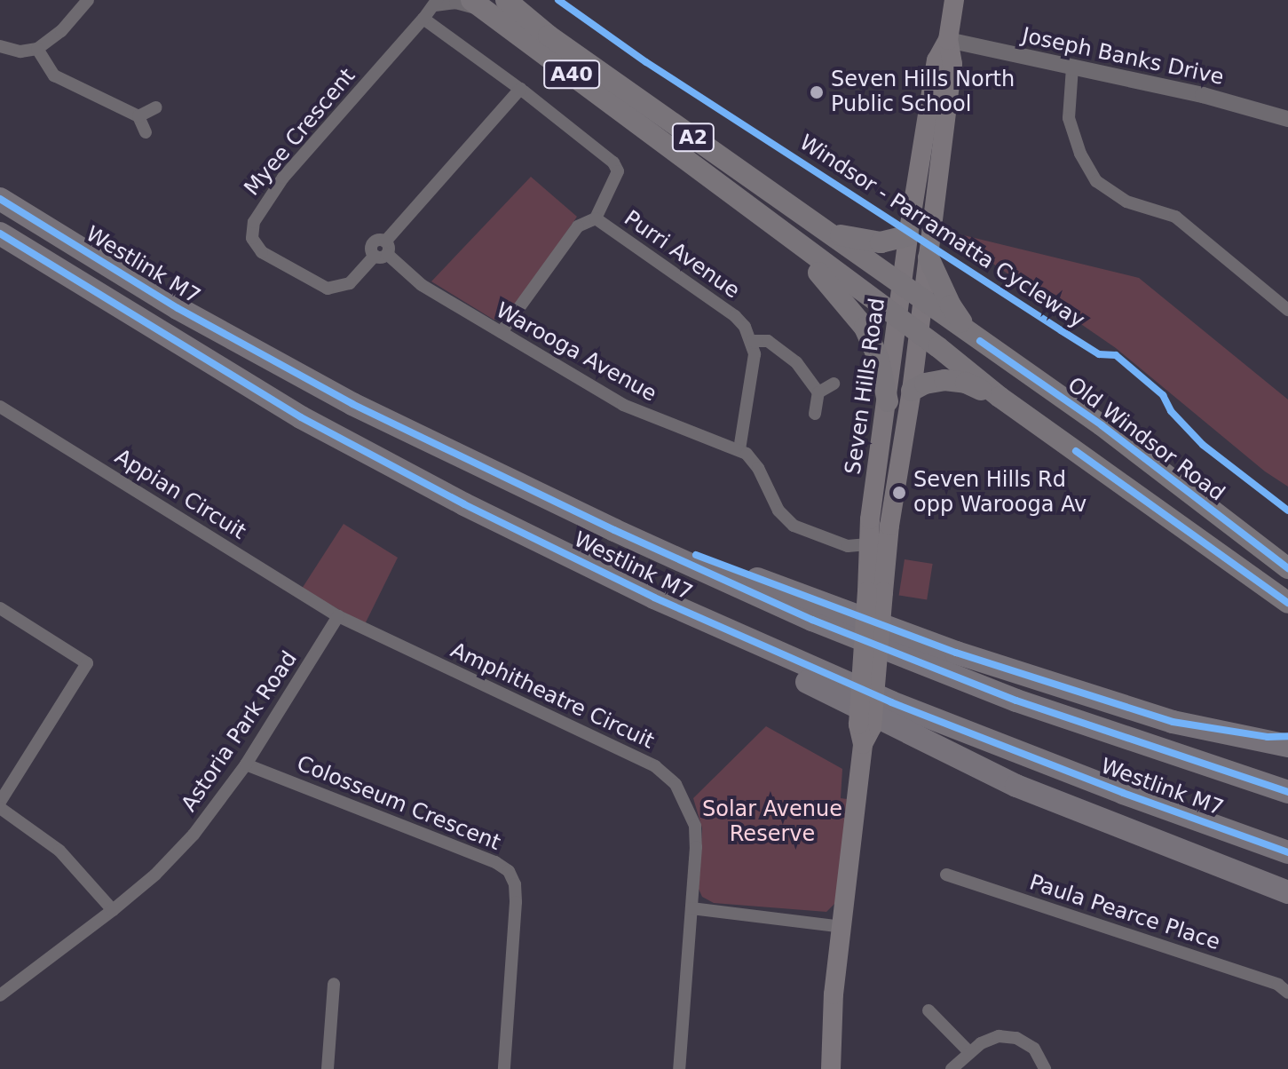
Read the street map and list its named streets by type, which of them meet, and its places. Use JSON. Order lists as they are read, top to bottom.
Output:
{
  "streets": {
    "highway": [
      "A40",
      "A2",
      "Westlink M7",
      "Old Windsor Road"
    ],
    "main road": ["Seven Hills Road"],
    "street": [
      "Joseph Banks Drive",
      "Myee Crescent",
      "Purri Avenue",
      "Warooga Avenue",
      "Appian Circuit",
      "Amphitheatre Circuit",
      "Astoria Park Road",
      "Colosseum Crescent",
      "Paula Pearce Place"
    ],
    "cycle path": ["Windsor - Parramatta Cycleway"]
  },
  "crossings": [
    ["Joseph Banks Drive", "Seven Hills Road"],
    ["A40", "Myee Crescent"],
    ["A40", "Seven Hills Road"],
    ["Myee Crescent", "Warooga Avenue"],
    ["Warooga Avenue", "Seven Hills Road"],
    ["Seven Hills Road", "Old Windsor Road"],
    ["Appian Circuit", "Amphitheatre Circuit"],
    ["Appian Circuit", "Astoria Park Road"],
    ["Amphitheatre Circuit", "Astoria Park Road"],
    ["Astoria Park Road", "Colosseum Crescent"]
  ],
  "parks": ["Solar Avenue Reserve"],
  "places": ["Seven Hills North Public School", "Seven Hills Rd opp Warooga Av"]
}
